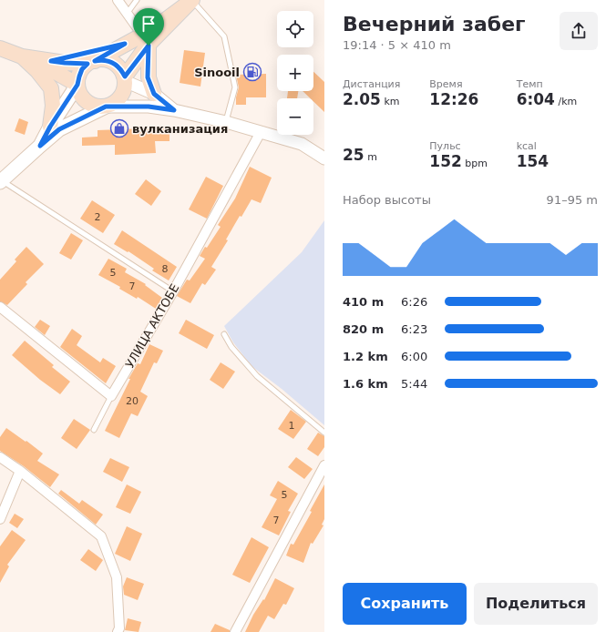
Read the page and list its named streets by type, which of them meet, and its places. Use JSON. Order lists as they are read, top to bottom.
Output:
{
  "streets": {
    "street": ["УЛИЦА АКТОБЕ"]
  },
  "places": {
    "fuel station": ["Sinooil"],
    "shop": ["вулканизация"]
  },
  "house_numbers": [
    "2",
    "8",
    "5",
    "7",
    "20",
    "1",
    "5",
    "7"
  ],
  "page": {
    "heading": ["Вечерний забег", "19:14 · 5 × 410 m"],
    "map_buttons": ["+", "−"],
    "stats": [
      ["Дистанция", "2.05 km"],
      ["Время", "12:26"],
      ["Темп", "6:04 /km"],
      ["25 m"],
      ["Пульс", "152 bpm"],
      ["kcal", "154"]
    ],
    "chart": ["Набор высоты", "91–95 m"],
    "list": [
      {
        "name": "410 m",
        "note": "6:26"
      },
      {
        "name": "820 m",
        "note": "6:23"
      },
      {
        "name": "1.2 km",
        "note": "6:00"
      },
      {
        "name": "1.6 km",
        "note": "5:44"
      }
    ],
    "buttons": ["Сохранить", "Поделиться"]
  }
}
